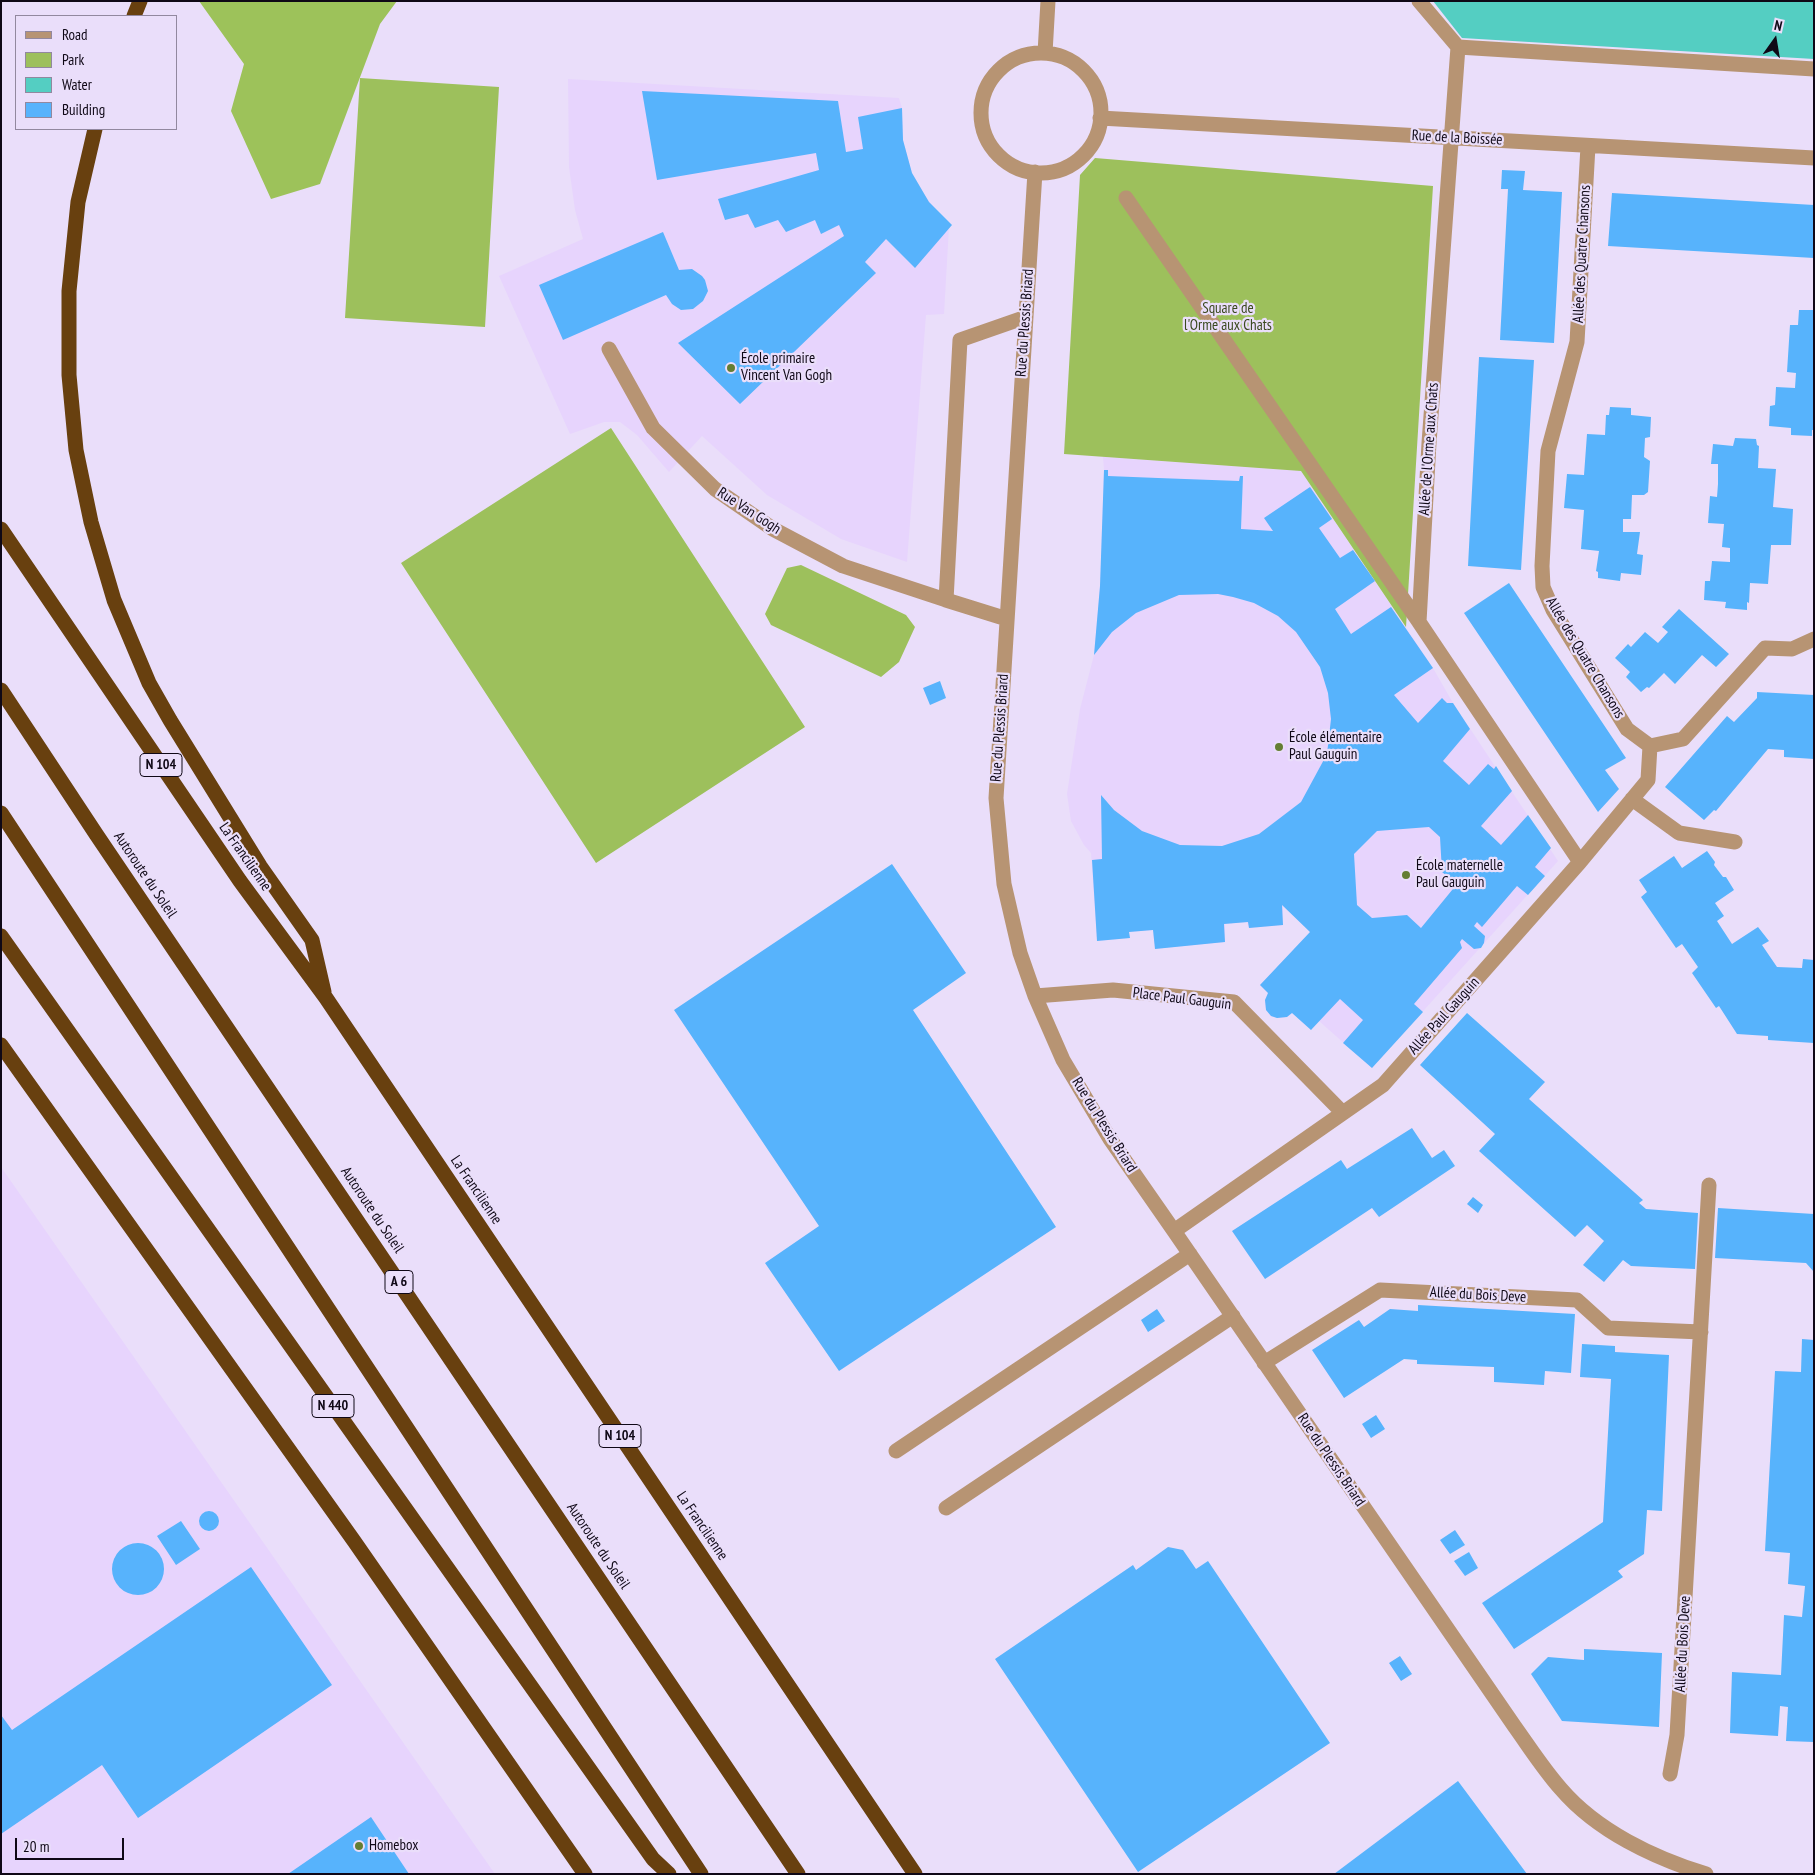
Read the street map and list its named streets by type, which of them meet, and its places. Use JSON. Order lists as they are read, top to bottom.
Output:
{
  "streets": {
    "highway": [
      "N 104",
      "La Francilienne",
      "Autoroute du Soleil",
      "A 6",
      "N 440"
    ],
    "street": [
      "Rue de la Boissée",
      "Allée des Quatre Chansons",
      "Rue du Plessis Briard",
      "Allée de l'Orme aux Chats",
      "Rue Van Gogh",
      "Place Paul Gauguin",
      "Allée Paul Gauguin",
      "Allée du Bois Deve"
    ]
  },
  "crossings": [
    ["Rue de la Boissée", "Allée des Quatre Chansons"],
    ["Rue de la Boissée", "Rue du Plessis Briard"],
    ["Rue de la Boissée", "Allée de l'Orme aux Chats"],
    ["Allée des Quatre Chansons", "Allée Paul Gauguin"],
    ["Rue du Plessis Briard", "Rue Van Gogh"],
    ["Rue du Plessis Briard", "Place Paul Gauguin"],
    ["Rue du Plessis Briard", "Allée Paul Gauguin"],
    ["Rue du Plessis Briard", "Allée du Bois Deve"],
    ["Place Paul Gauguin", "Allée Paul Gauguin"]
  ],
  "parks": ["Square de l'Orme aux Chats"],
  "places": [
    "École primaire Vincent Van Gogh",
    "École élémentaire Paul Gauguin",
    "École maternelle Paul Gauguin",
    "Homebox"
  ],
  "legend": [
    "Road",
    "Park",
    "Water",
    "Building"
  ],
  "scale_bar": "20 m",
  "north": "top"
}
